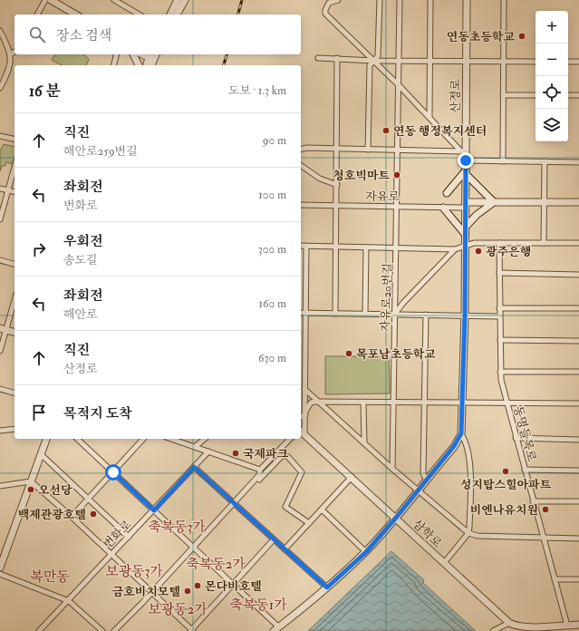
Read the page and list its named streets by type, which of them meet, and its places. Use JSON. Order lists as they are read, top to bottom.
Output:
{
  "streets": {
    "street": [
      "산정로",
      "자유로",
      "자유로20번길",
      "동명들목로",
      "삼학로",
      "번화로"
    ]
  },
  "crossings": [
    ["산정로", "자유로"],
    ["산정로", "삼학로"],
    ["자유로", "자유로20번길"],
    ["동명들목로", "삼학로"]
  ],
  "districts": [
    "축복동3가",
    "축복동2가",
    "보광동3가",
    "복만동",
    "축복동1가",
    "보광동2가"
  ],
  "places": [
    "연동초등학교",
    "연동 행정복지센터",
    "청호빅마트",
    "광주은행",
    "목포남초등학교",
    "국제파크",
    "성지탑스힐아파트",
    "오선당",
    "비엔나유치원",
    "백제관광호텔",
    "몬다비호텔",
    "금호비치모텔"
  ],
  "page": {
    "map_buttons": ["+", "−"],
    "search": "장소 검색",
    "heading": ["16 분", "도보 · 1.3 km"],
    "list": [
      ["직진", "해안로259번길", "90 m"],
      ["좌회전", "번화로", "100 m"],
      ["우회전", "송도길", "300 m"],
      ["좌회전", "해안로", "160 m"],
      ["직진", "산정로", "630 m"],
      "목적지 도착"
    ]
  }
}
